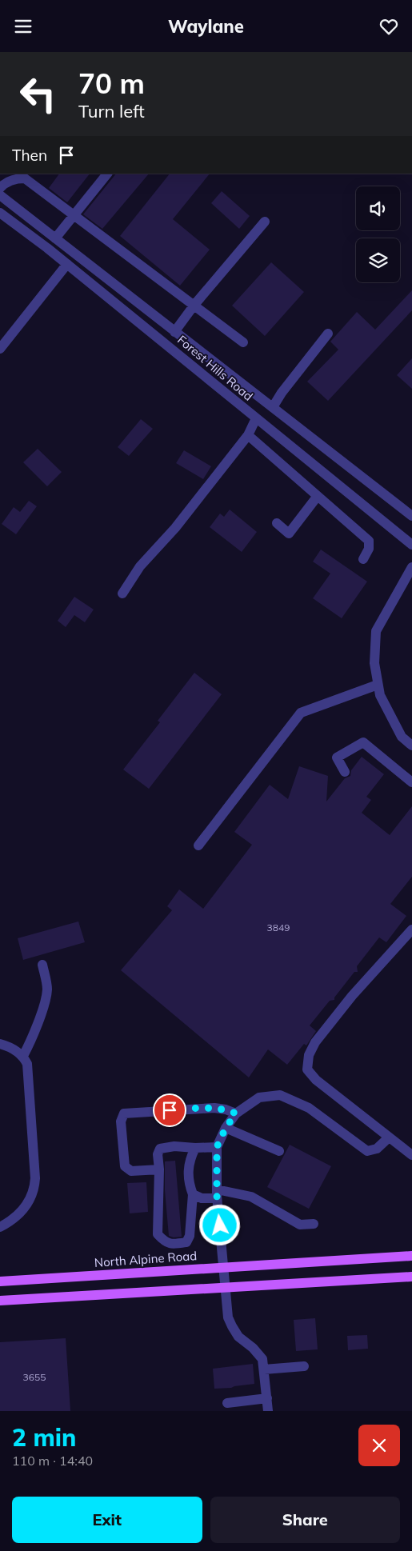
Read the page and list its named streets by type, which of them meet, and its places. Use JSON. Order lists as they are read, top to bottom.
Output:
{
  "streets": {
    "main road": ["North Alpine Road"],
    "street": ["Forest Hills Road"]
  },
  "house_numbers": ["3849", "3655"],
  "page": {
    "header": "Waylane",
    "turn": ["70 m", "Turn left"],
    "then": "Then",
    "heading": ["2 min", "110 m · 14:40"],
    "buttons": ["Exit", "Share"]
  }
}
